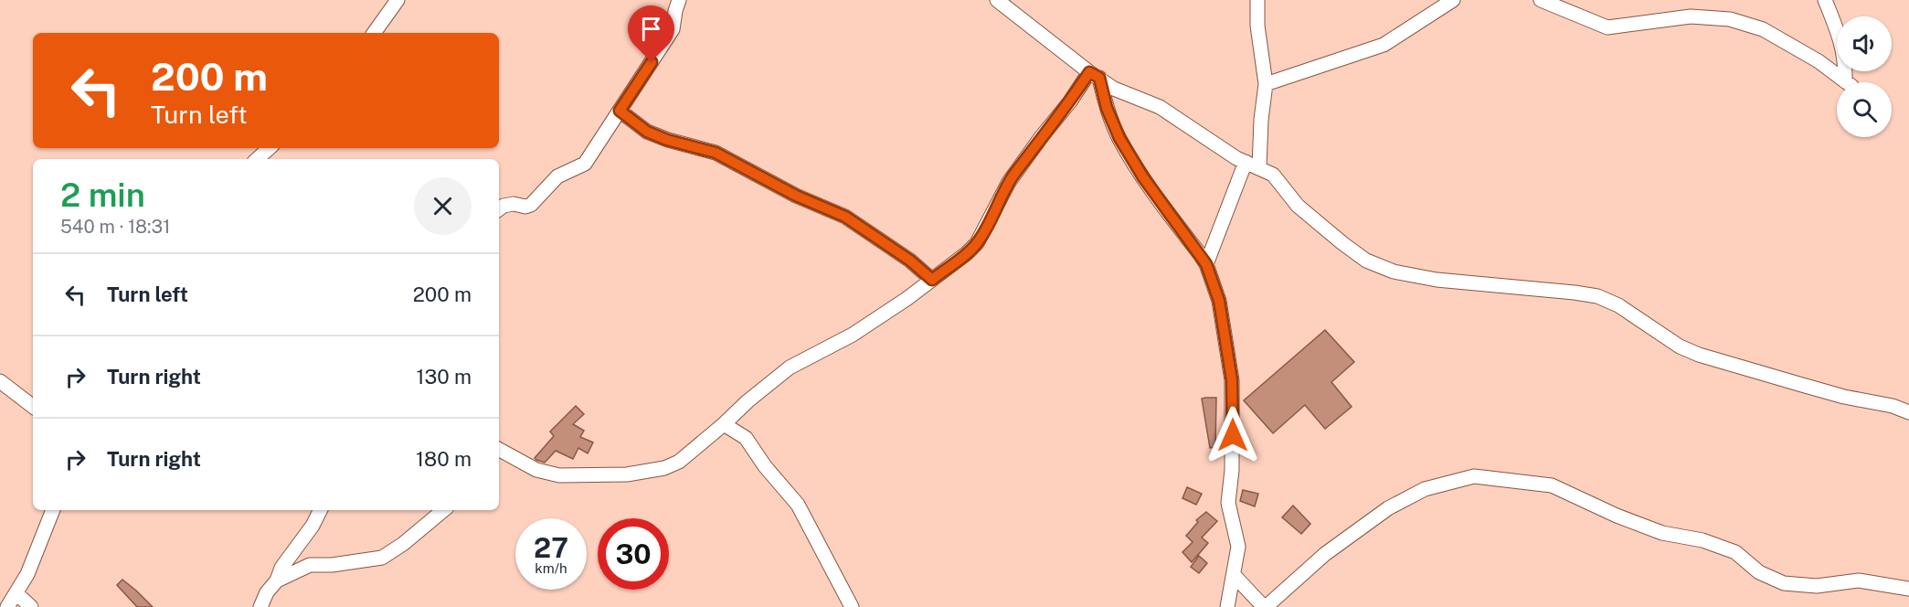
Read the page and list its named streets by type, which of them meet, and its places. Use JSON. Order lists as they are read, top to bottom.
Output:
{
  "page": {
    "turn": ["200 m", "Turn left"],
    "heading": ["2 min", "540 m · 18:31"],
    "list": [
      {
        "name": "Turn left",
        "value": "200 m"
      },
      {
        "name": "Turn right",
        "value": "130 m"
      },
      {
        "name": "Turn right",
        "value": "180 m"
      }
    ],
    "speed": "27 km/h",
    "limit": "30"
  }
}
